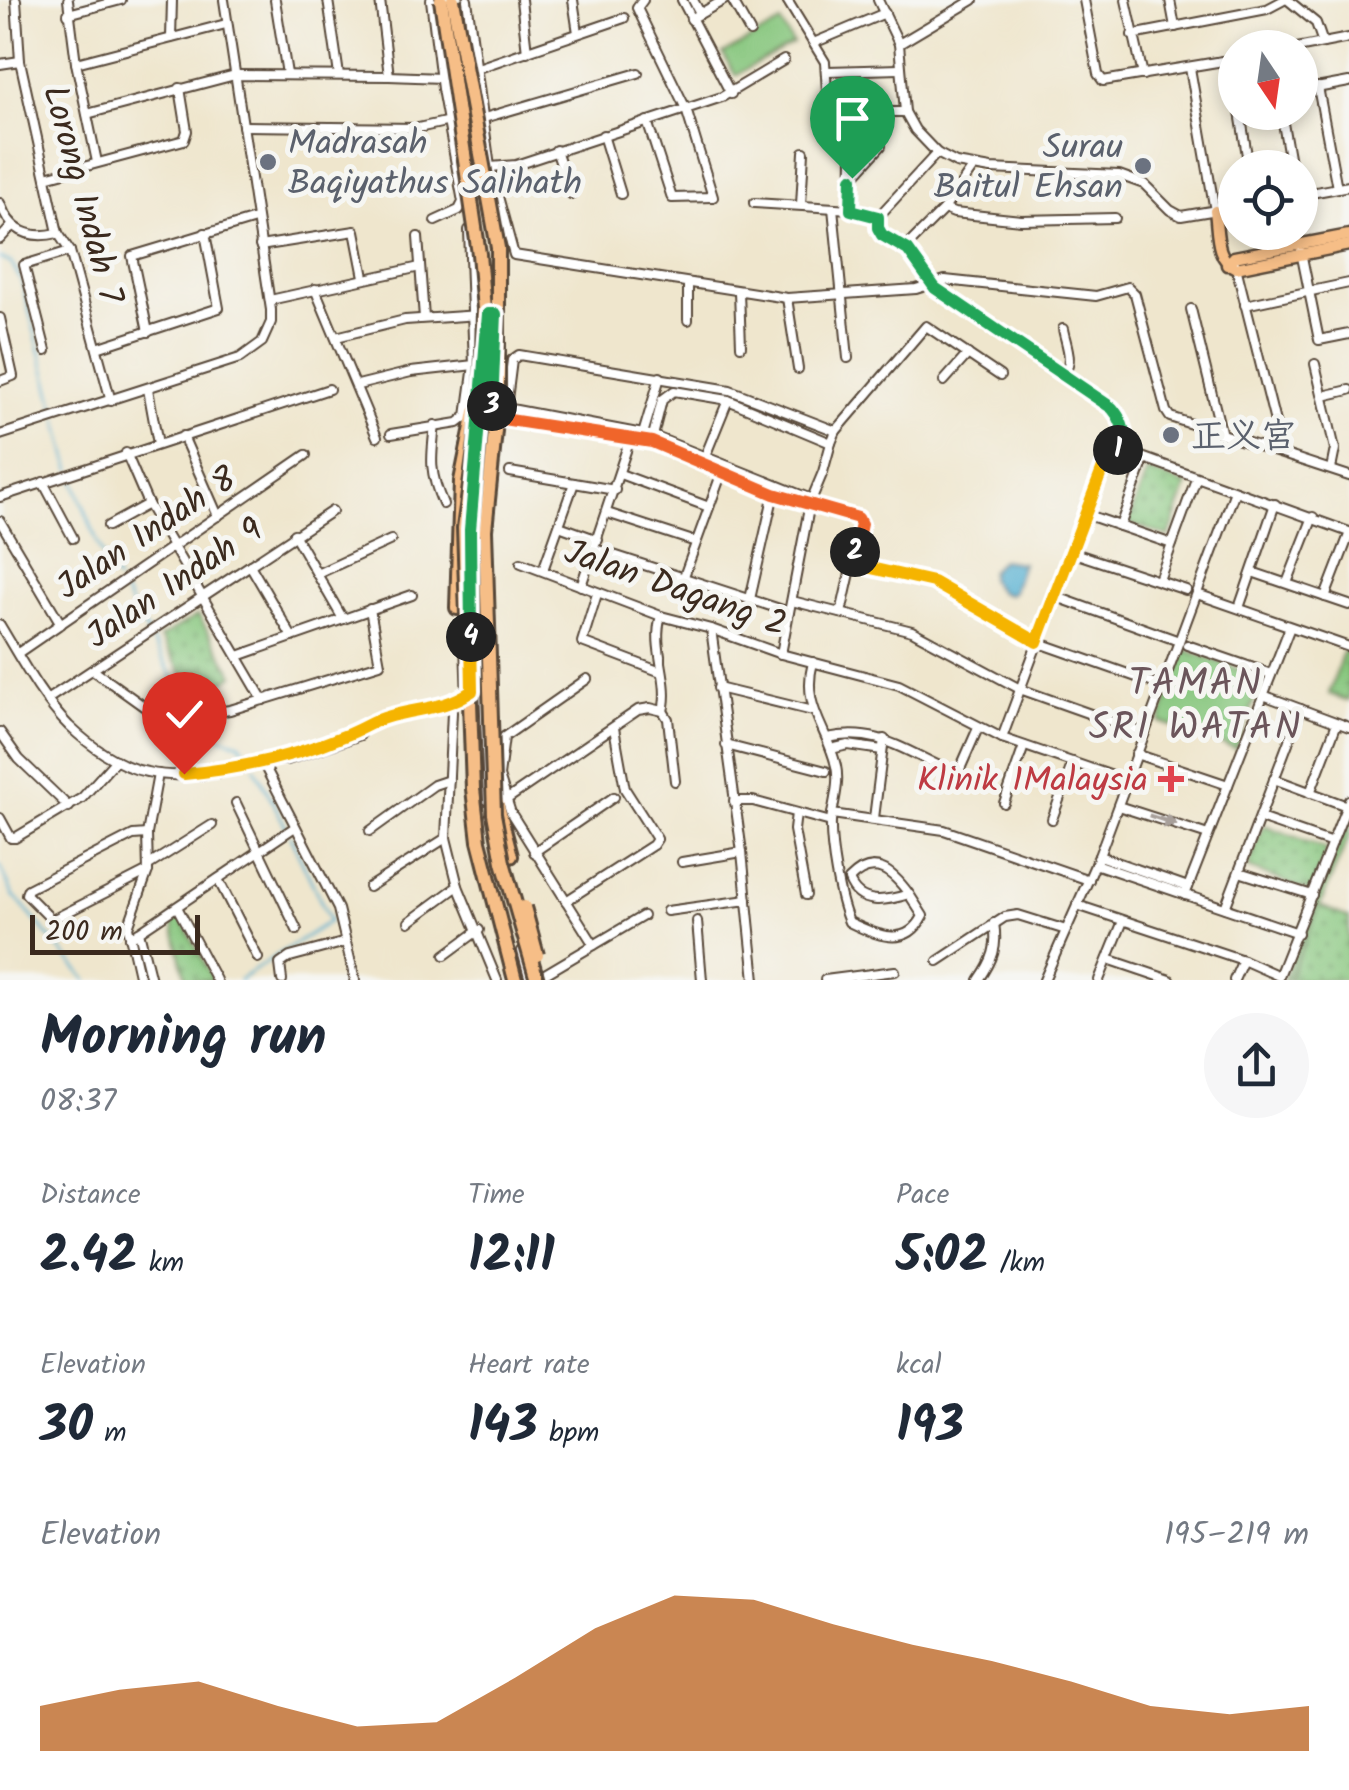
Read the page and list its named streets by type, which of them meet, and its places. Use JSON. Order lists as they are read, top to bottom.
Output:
{
  "streets": {
    "street": [
      "Lorong Indah 7",
      "Jalan Indah 8",
      "Jalan Indah 9",
      "Jalan Dagang 2"
    ]
  },
  "districts": ["TAMAN SRI WATAN"],
  "places": {
    "other": ["Madrasah Baqiyathus Salihath", "Surau Baitul Ehsan", "正义宫"],
    "health": ["Klinik 1Malaysia"]
  },
  "scale_bar": "200 m",
  "north": "bottom",
  "page": {
    "pins": [
      "3",
      "1",
      "2",
      "4"
    ],
    "scale": "200 m",
    "heading": ["Morning run", "08:37"],
    "stats": [
      ["Distance", "2.42 km"],
      ["Time", "12:11"],
      ["Pace", "5:02 /km"],
      ["Elevation", "30 m"],
      ["Heart rate", "143 bpm"],
      ["kcal", "193"]
    ],
    "chart": ["Elevation", "195–219 m"]
  }
}
